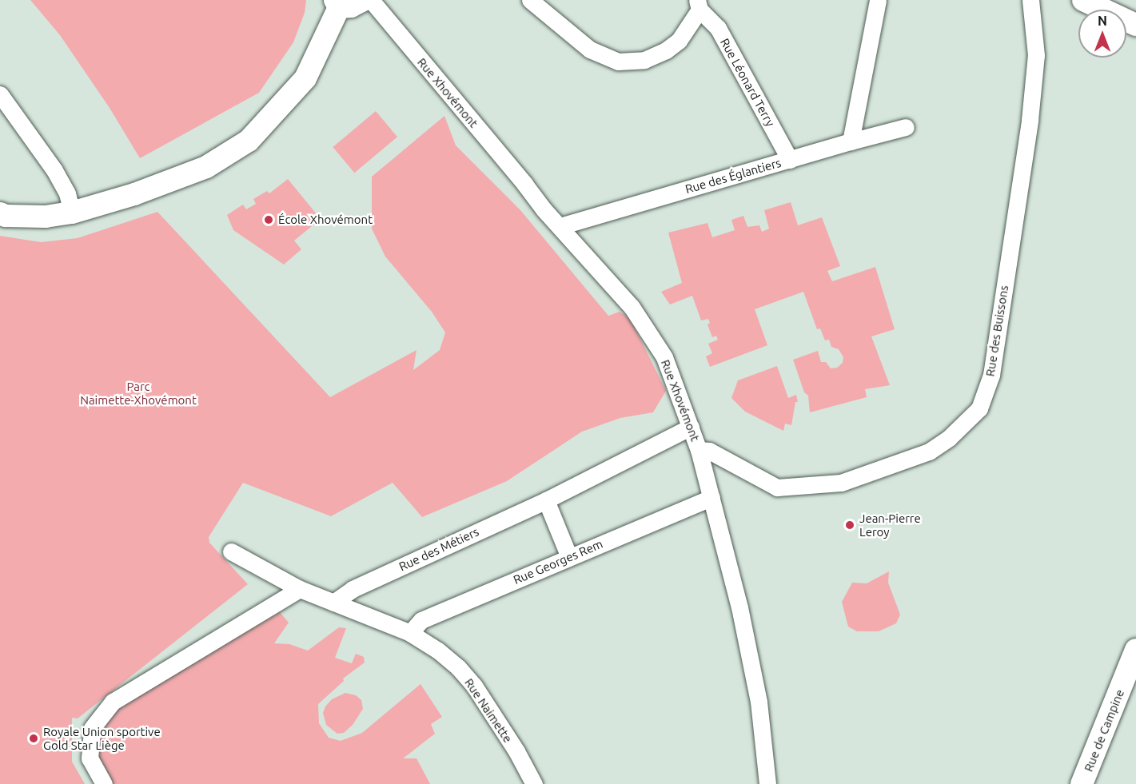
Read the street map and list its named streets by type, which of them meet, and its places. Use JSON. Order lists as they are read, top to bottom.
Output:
{
  "streets": {
    "street": [
      "Rue Léonard Terry",
      "Rue Xhovémont",
      "Rue des Églantiers",
      "Rue des Buissons",
      "Rue des Métiers",
      "Rue Georges Rem",
      "Rue Naimette",
      "Rue de Campine"
    ]
  },
  "crossings": [
    ["Rue Léonard Terry", "Rue des Églantiers"],
    ["Rue Xhovémont", "Rue des Églantiers"],
    ["Rue Xhovémont", "Rue des Buissons"],
    ["Rue Xhovémont", "Rue des Métiers"],
    ["Rue Xhovémont", "Rue Georges Rem"],
    ["Rue des Métiers", "Rue Naimette"],
    ["Rue Georges Rem", "Rue Naimette"]
  ],
  "parks": ["Parc Naimette-Xhovémont"],
  "places": ["École Xhovémont", "Jean-Pierre Leroy", "Royale Union sportive Gold Star Liège"],
  "north": "top"
}
